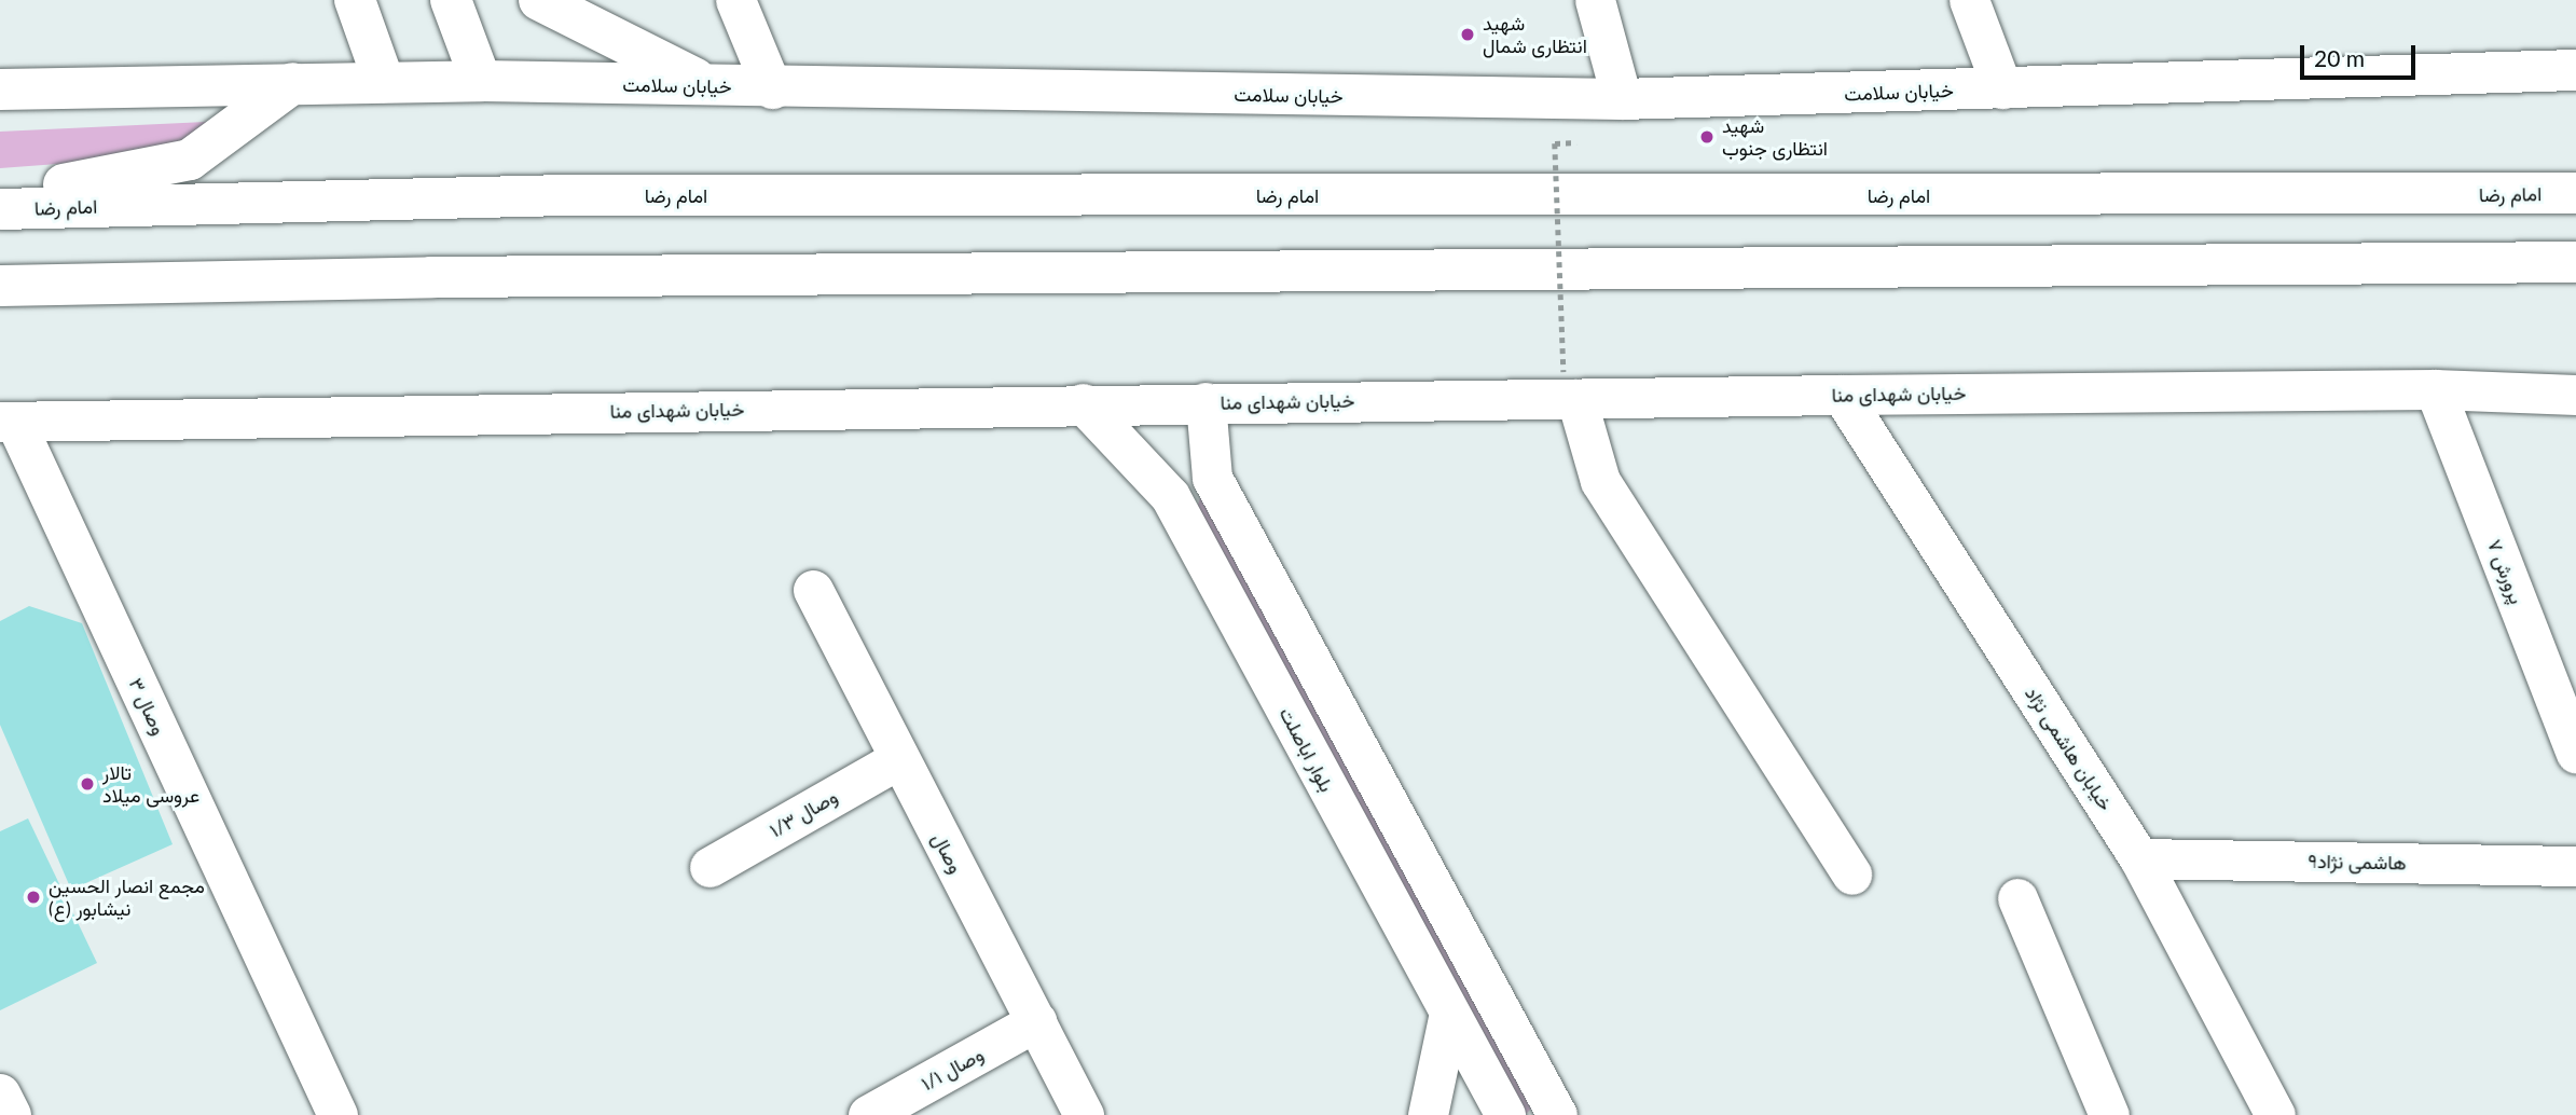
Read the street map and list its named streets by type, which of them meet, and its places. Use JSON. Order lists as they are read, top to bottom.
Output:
{
  "streets": {
    "main road": ["خیابان سلامت", "امام رضا"],
    "street": [
      "خیابان شهدای منا",
      "پرورش ۷",
      "وصال ۳",
      "خیابان هاشمی نژاد",
      "بلوار اباصلت",
      "وصال ۱/۳",
      "وصال",
      "هاشمی نژاد۹",
      "وصال ۱/۱"
    ]
  },
  "crossings": [
    ["خیابان شهدای منا", "پرورش ۷"],
    ["خیابان شهدای منا", "وصال ۳"],
    ["خیابان شهدای منا", "خیابان هاشمی نژاد"],
    ["خیابان شهدای منا", "بلوار اباصلت"],
    ["خیابان هاشمی نژاد", "هاشمی نژاد۹"],
    ["وصال ۱/۳", "وصال"],
    ["وصال", "وصال ۱/۱"]
  ],
  "places": [
    "شهید انتظاری شمال",
    "شهید انتظاری جنوب",
    "تالار عروسی میلاد",
    "مجمع انصار الحسین (ع) نیشابور"
  ],
  "scale_bar": "20 m"
}
